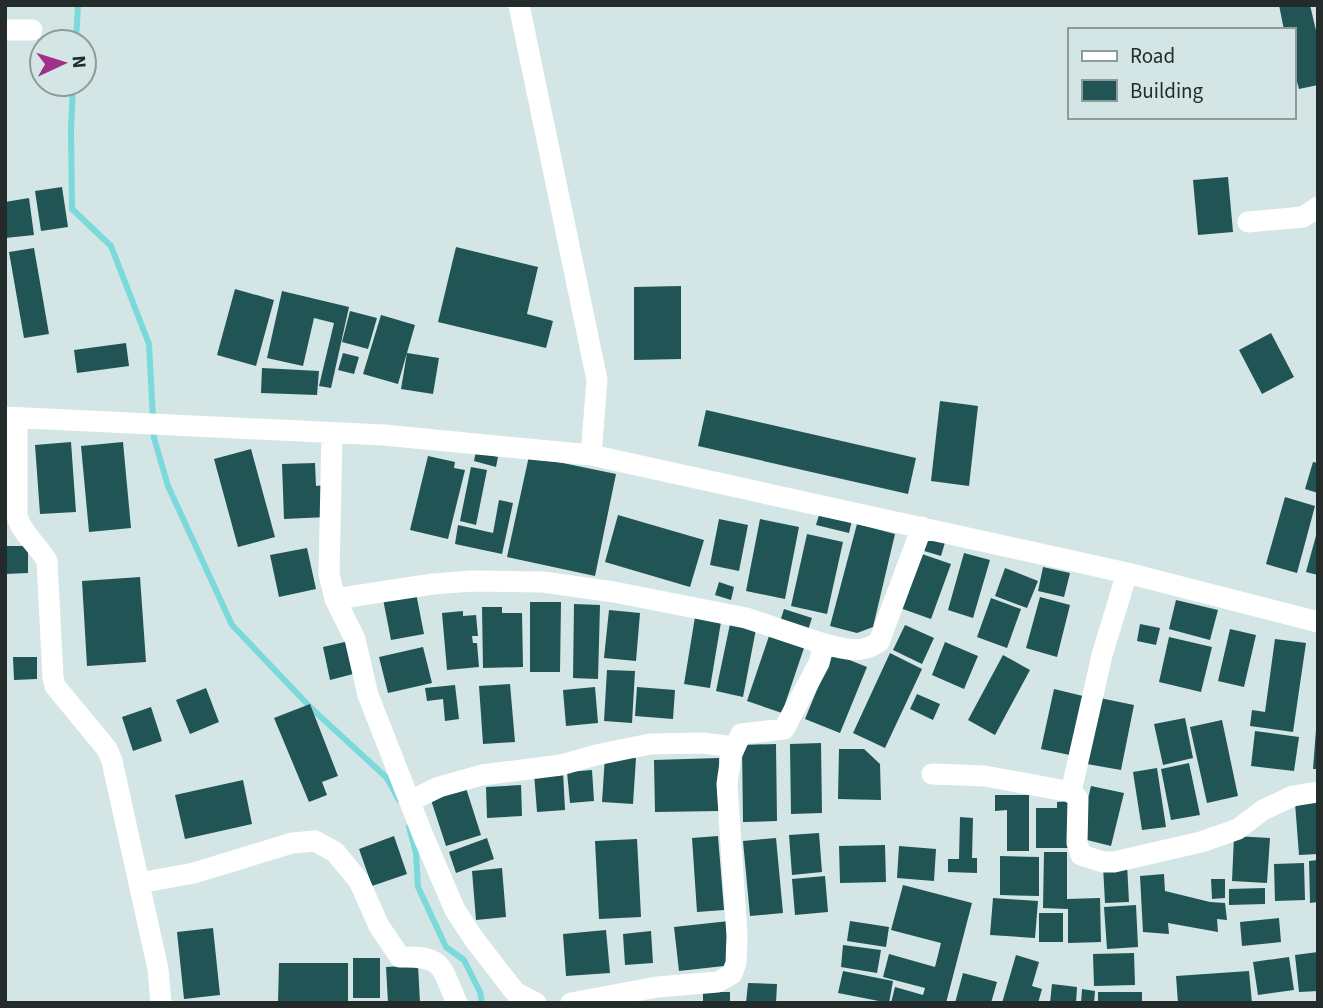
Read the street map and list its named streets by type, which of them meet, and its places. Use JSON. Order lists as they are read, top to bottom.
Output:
{
  "legend": ["Road", "Building"],
  "north": "right"
}
